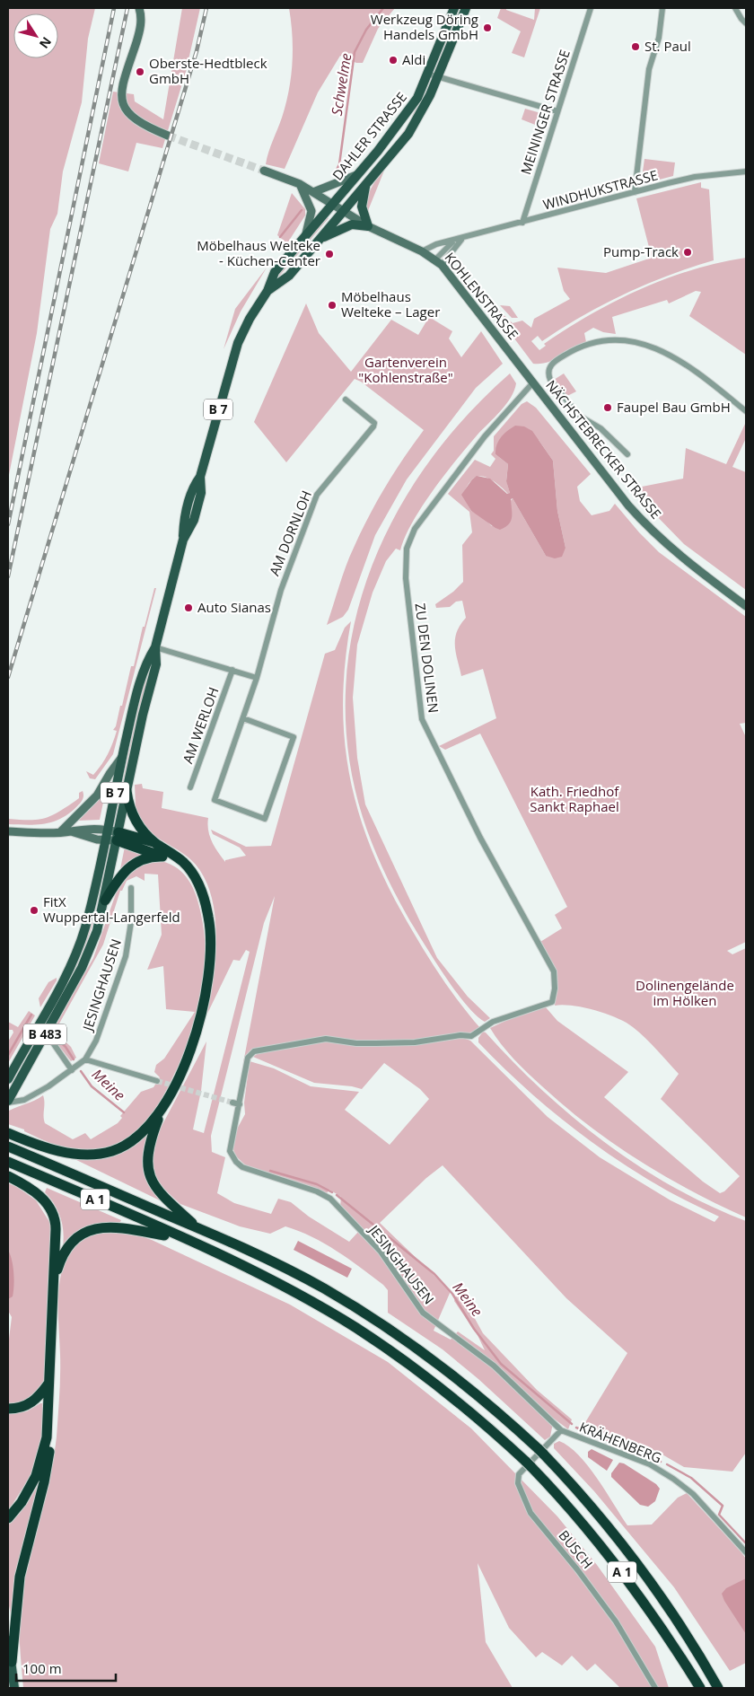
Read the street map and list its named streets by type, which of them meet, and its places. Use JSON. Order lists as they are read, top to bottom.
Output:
{
  "streets": {
    "highway": ["A 1"],
    "main road": ["DAHLER STRASSE", "B 7", "B 483"],
    "street": [
      "MEININGER STRASSE",
      "WINDHUKSTRASSE",
      "KOHLENSTRASSE",
      "NÄCHSTEBRECKER STRASSE",
      "AM DORNLOH",
      "ZU DEN DOLINEN",
      "AM WERLOH",
      "JESINGHAUSEN",
      "KRÄHENBERG",
      "BUSCH"
    ]
  },
  "crossings": [
    ["MEININGER STRASSE", "WINDHUKSTRASSE"],
    ["DAHLER STRASSE", "KOHLENSTRASSE"],
    ["DAHLER STRASSE", "B 7"],
    ["WINDHUKSTRASSE", "KOHLENSTRASSE"],
    ["KOHLENSTRASSE", "B 7"],
    ["KOHLENSTRASSE", "NÄCHSTEBRECKER STRASSE"],
    ["B 7", "B 483"],
    ["NÄCHSTEBRECKER STRASSE", "ZU DEN DOLINEN"],
    ["ZU DEN DOLINEN", "JESINGHAUSEN"],
    ["JESINGHAUSEN", "B 483"],
    ["JESINGHAUSEN", "KRÄHENBERG"],
    ["JESINGHAUSEN", "BUSCH"],
    ["KRÄHENBERG", "BUSCH"]
  ],
  "water": ["Schwelme", "Meine"],
  "parks": ["Gartenverein \"Kohlenstraße\"", "Kath. Friedhof Sankt Raphael", "Dolinengelände im Hölken"],
  "places": [
    "Werkzeug Döring Handels GmbH",
    "St. Paul",
    "Aldi",
    "Oberste-Hedtbleck GmbH",
    "Pump-Track",
    "Möbelhaus Welteke - Küchen-Center",
    "Möbelhaus Welteke – Lager",
    "Faupel Bau GmbH",
    "Auto Sianas",
    "FitX Wuppertal-Langerfeld"
  ],
  "scale_bar": "100 m",
  "north": "bottom right"
}
